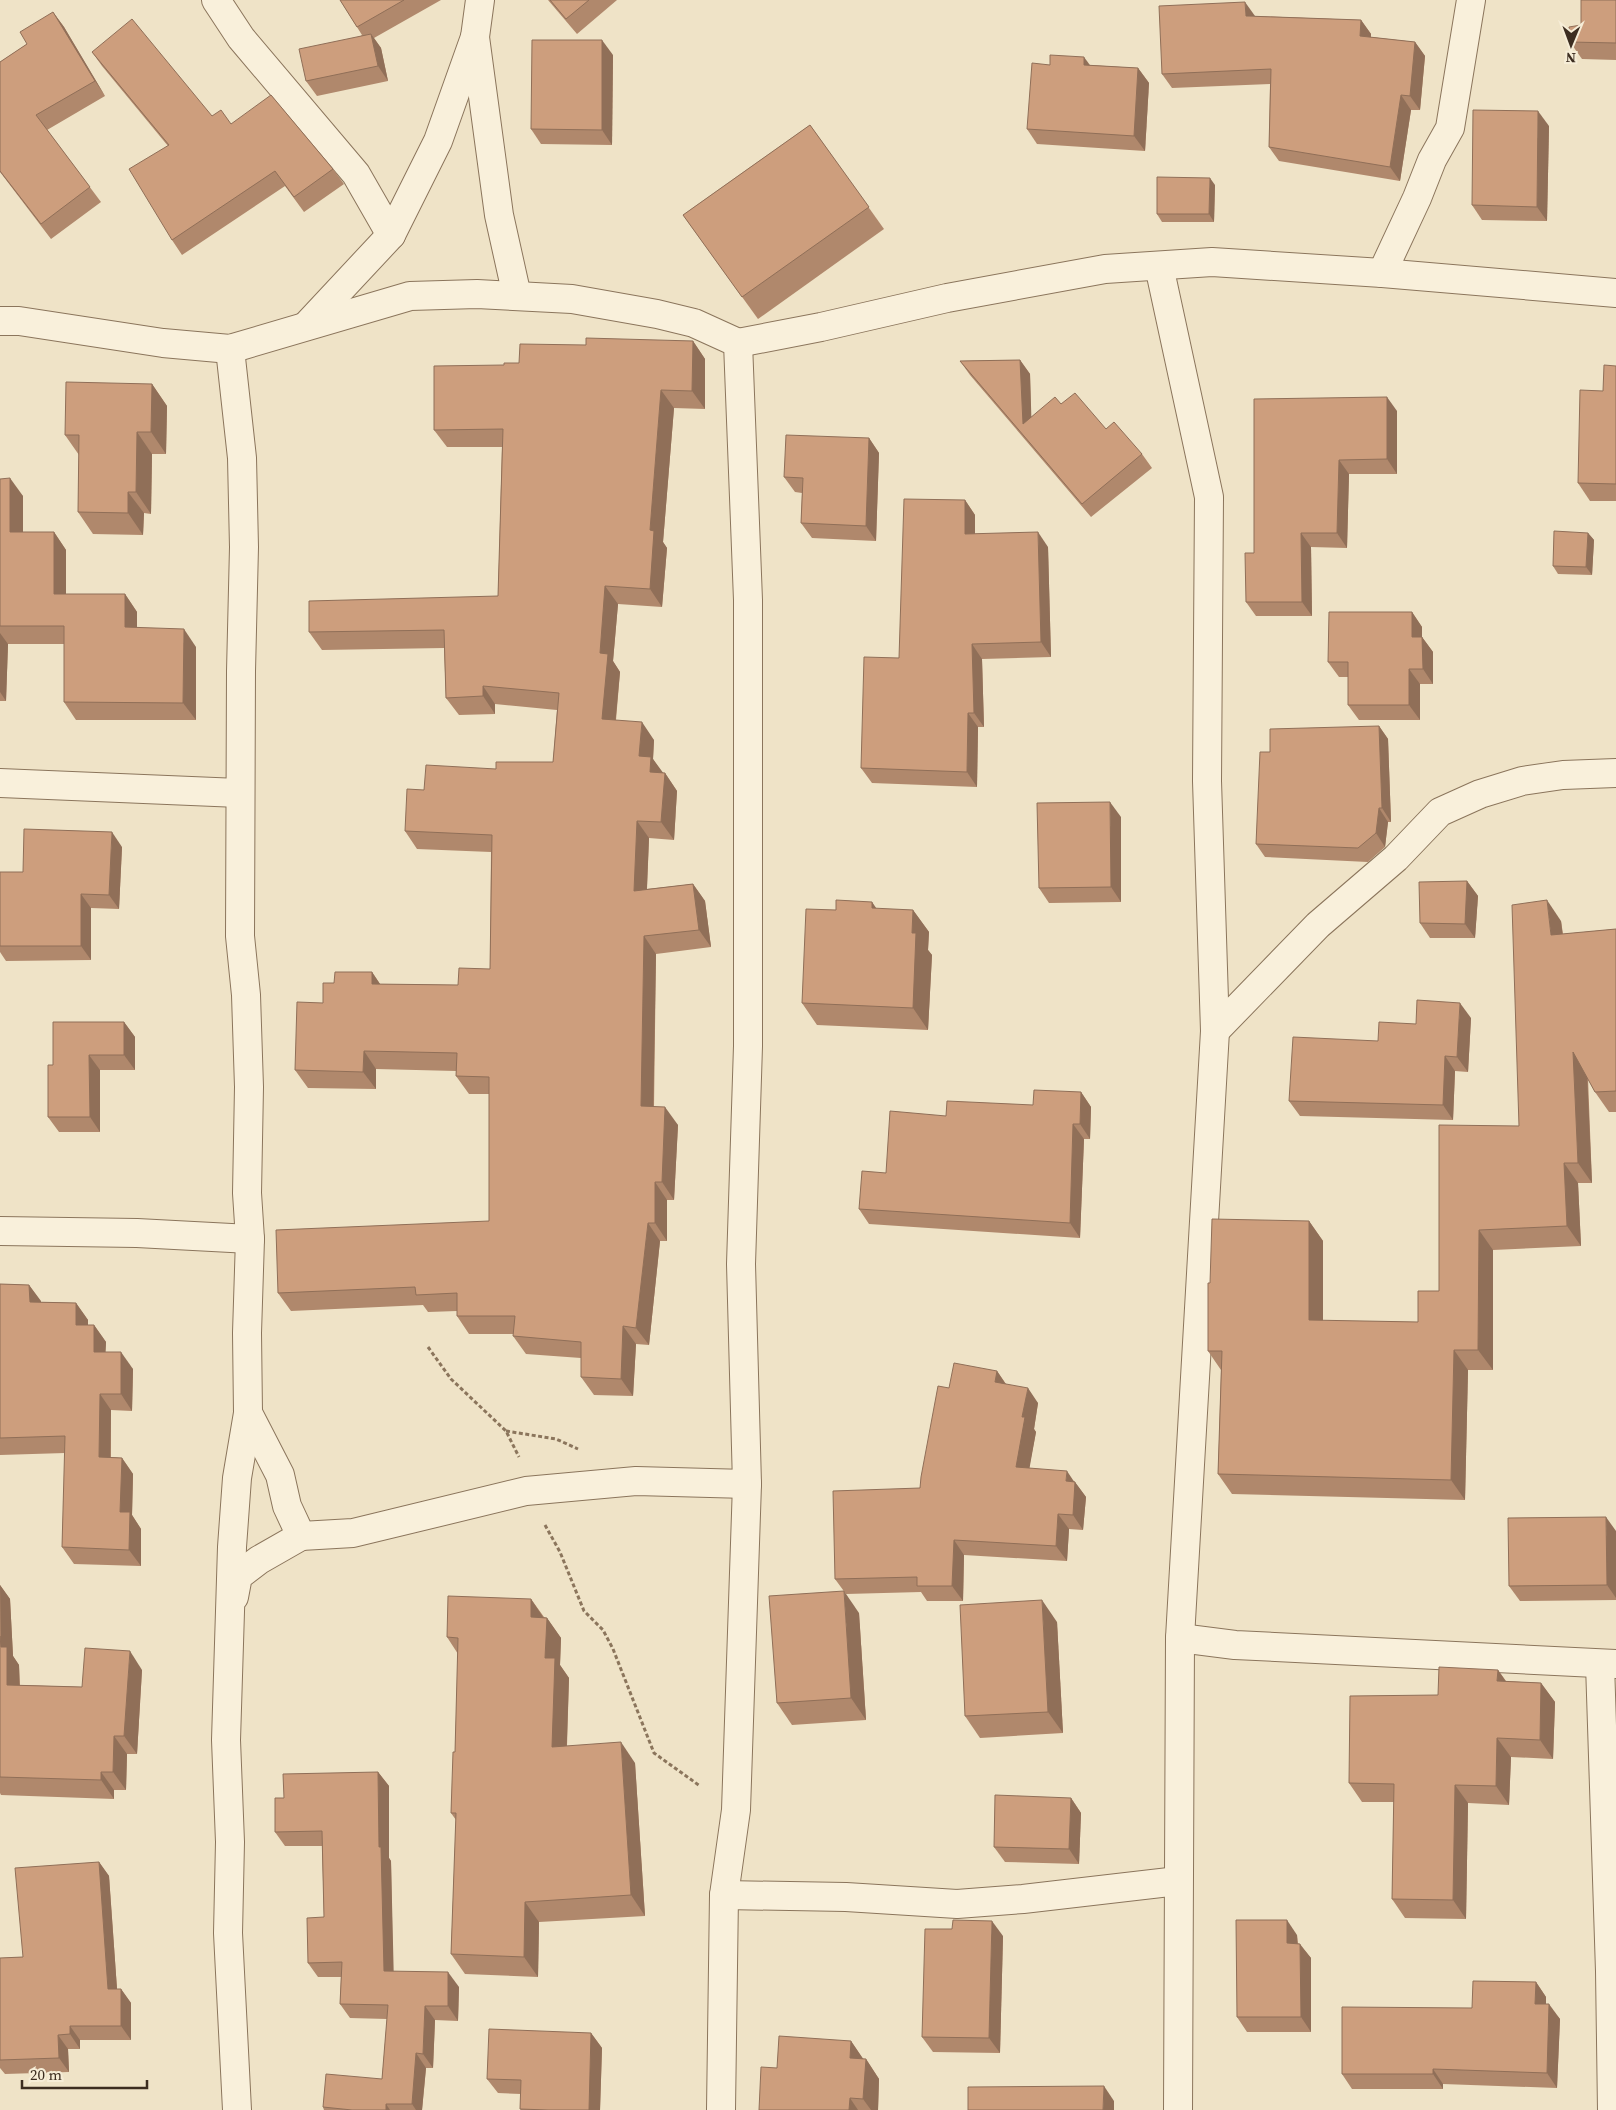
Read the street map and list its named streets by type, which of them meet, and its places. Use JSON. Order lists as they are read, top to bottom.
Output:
{
  "scale_bar": "20 m",
  "north": "bottom"
}
